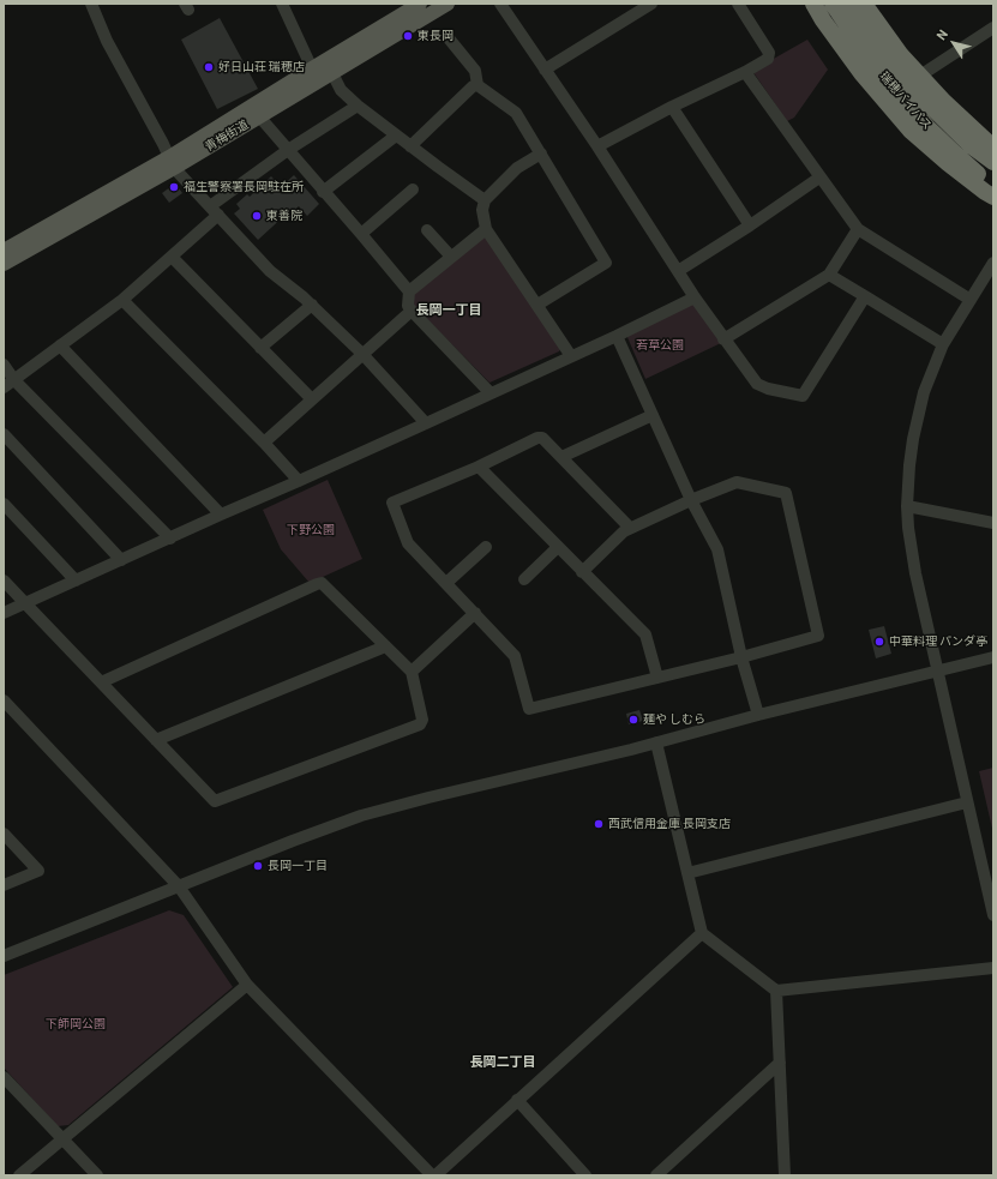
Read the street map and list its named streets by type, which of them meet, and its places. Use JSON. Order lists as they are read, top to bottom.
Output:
{
  "streets": {
    "highway": ["瑞穂バイパス"],
    "main road": ["青梅街道"]
  },
  "districts": ["長岡一丁目", "長岡二丁目"],
  "parks": ["若草公園", "下野公園", "下師岡公園"],
  "places": [
    "東長岡",
    "好日山荘 瑞穂店",
    "福生警察署長岡駐在所",
    "東善院",
    "中華料理 パンダ亭",
    "麺や しむら",
    "西武信用金庫 長岡支店",
    "長岡一丁目"
  ],
  "north": "top left"
}
